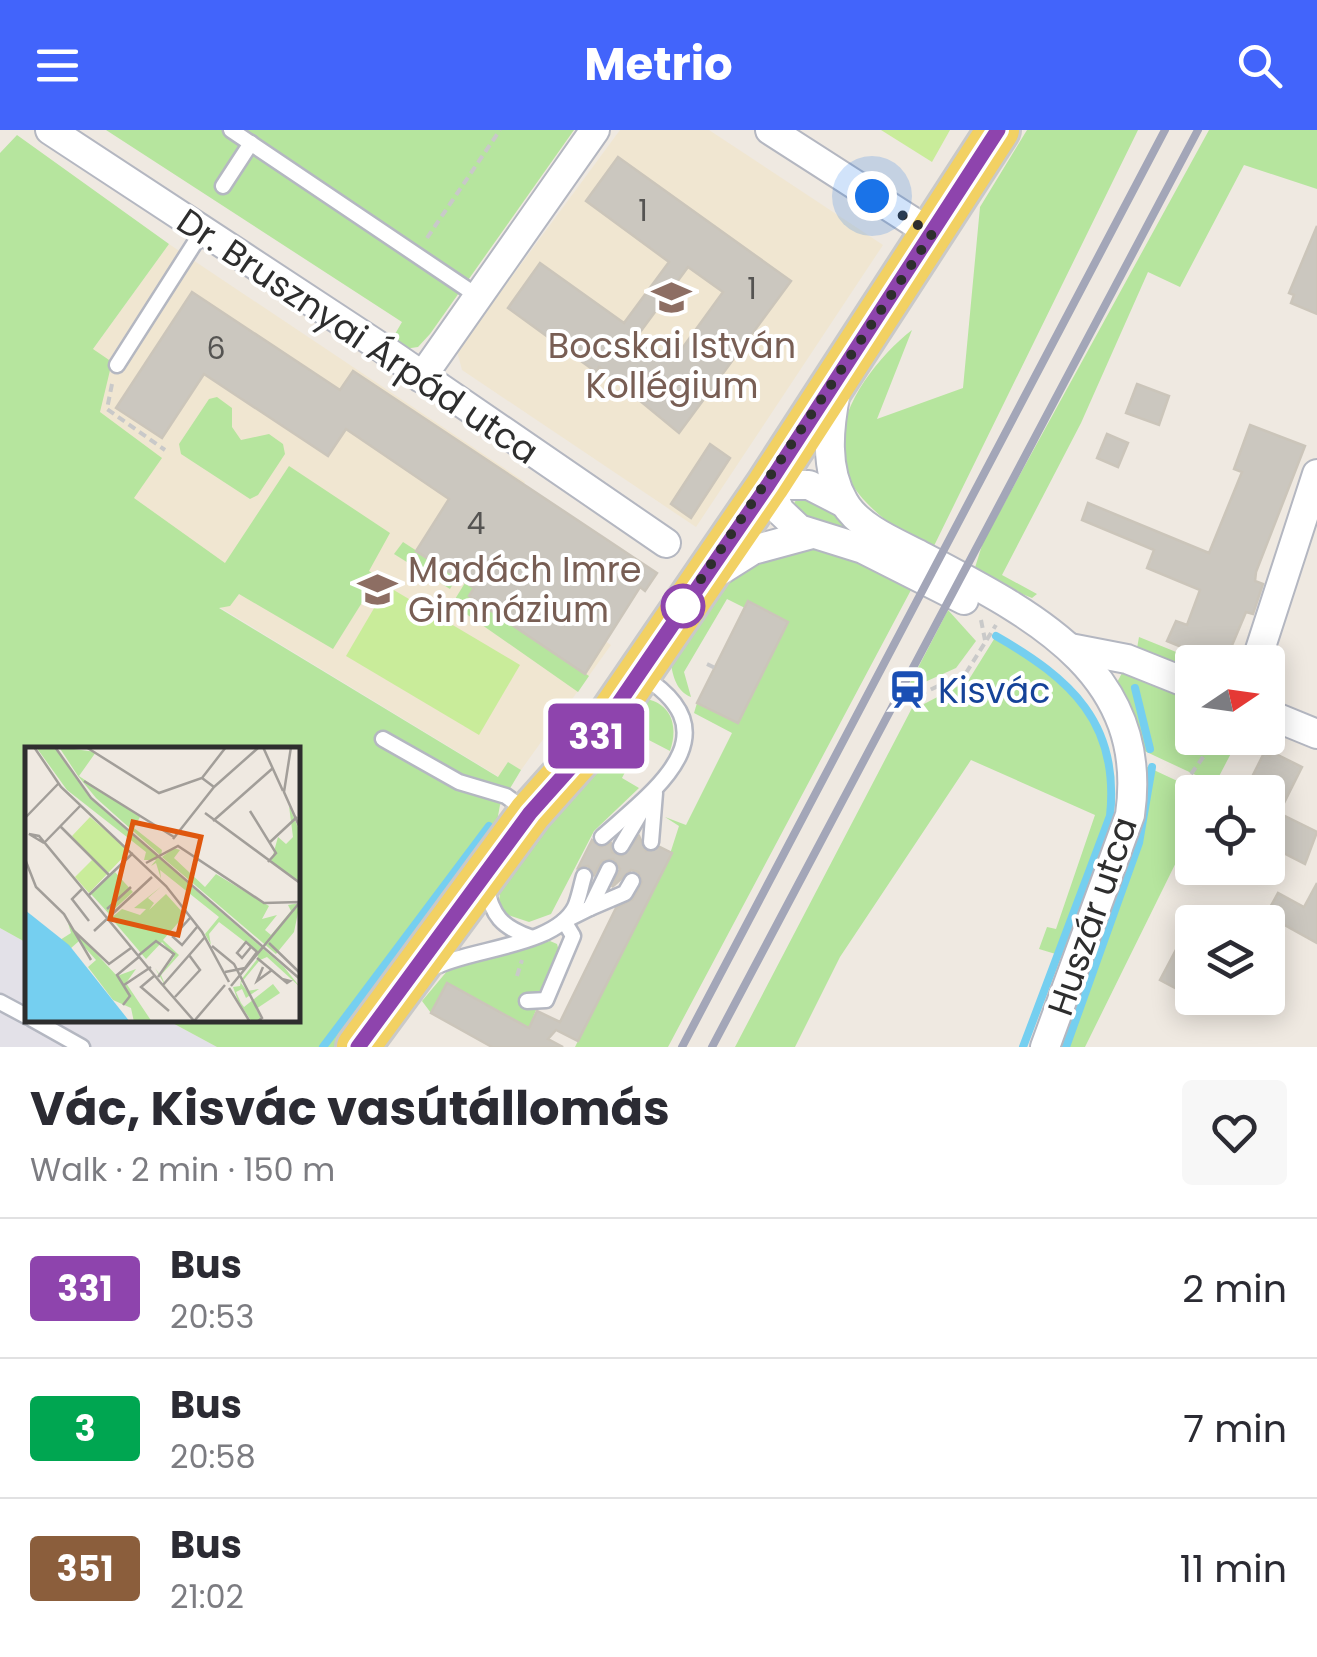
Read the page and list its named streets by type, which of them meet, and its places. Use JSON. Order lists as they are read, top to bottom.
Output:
{
  "streets": {
    "street": ["Dr. Brusznyai Árpád utca", "Huszár utca"]
  },
  "places": {
    "school or university": ["Bocskai István Kollégium", "Madách Imre Gimnázium"],
    "station": ["Kisvác"]
  },
  "lines": ["bus line 331"],
  "house_numbers": [
    "1",
    "1",
    "6",
    "4"
  ],
  "north": "right",
  "page": {
    "header": "Metrio",
    "on_map": "331",
    "heading": ["Vác, Kisvác vasútállomás", "Walk · 2 min · 150 m"],
    "list": [
      {
        "mark": "331",
        "name": "Bus",
        "note": "20:53",
        "value": "2 min"
      },
      {
        "mark": "3",
        "name": "Bus",
        "note": "20:58",
        "value": "7 min"
      },
      {
        "mark": "351",
        "name": "Bus",
        "note": "21:02",
        "value": "11 min"
      }
    ]
  }
}
